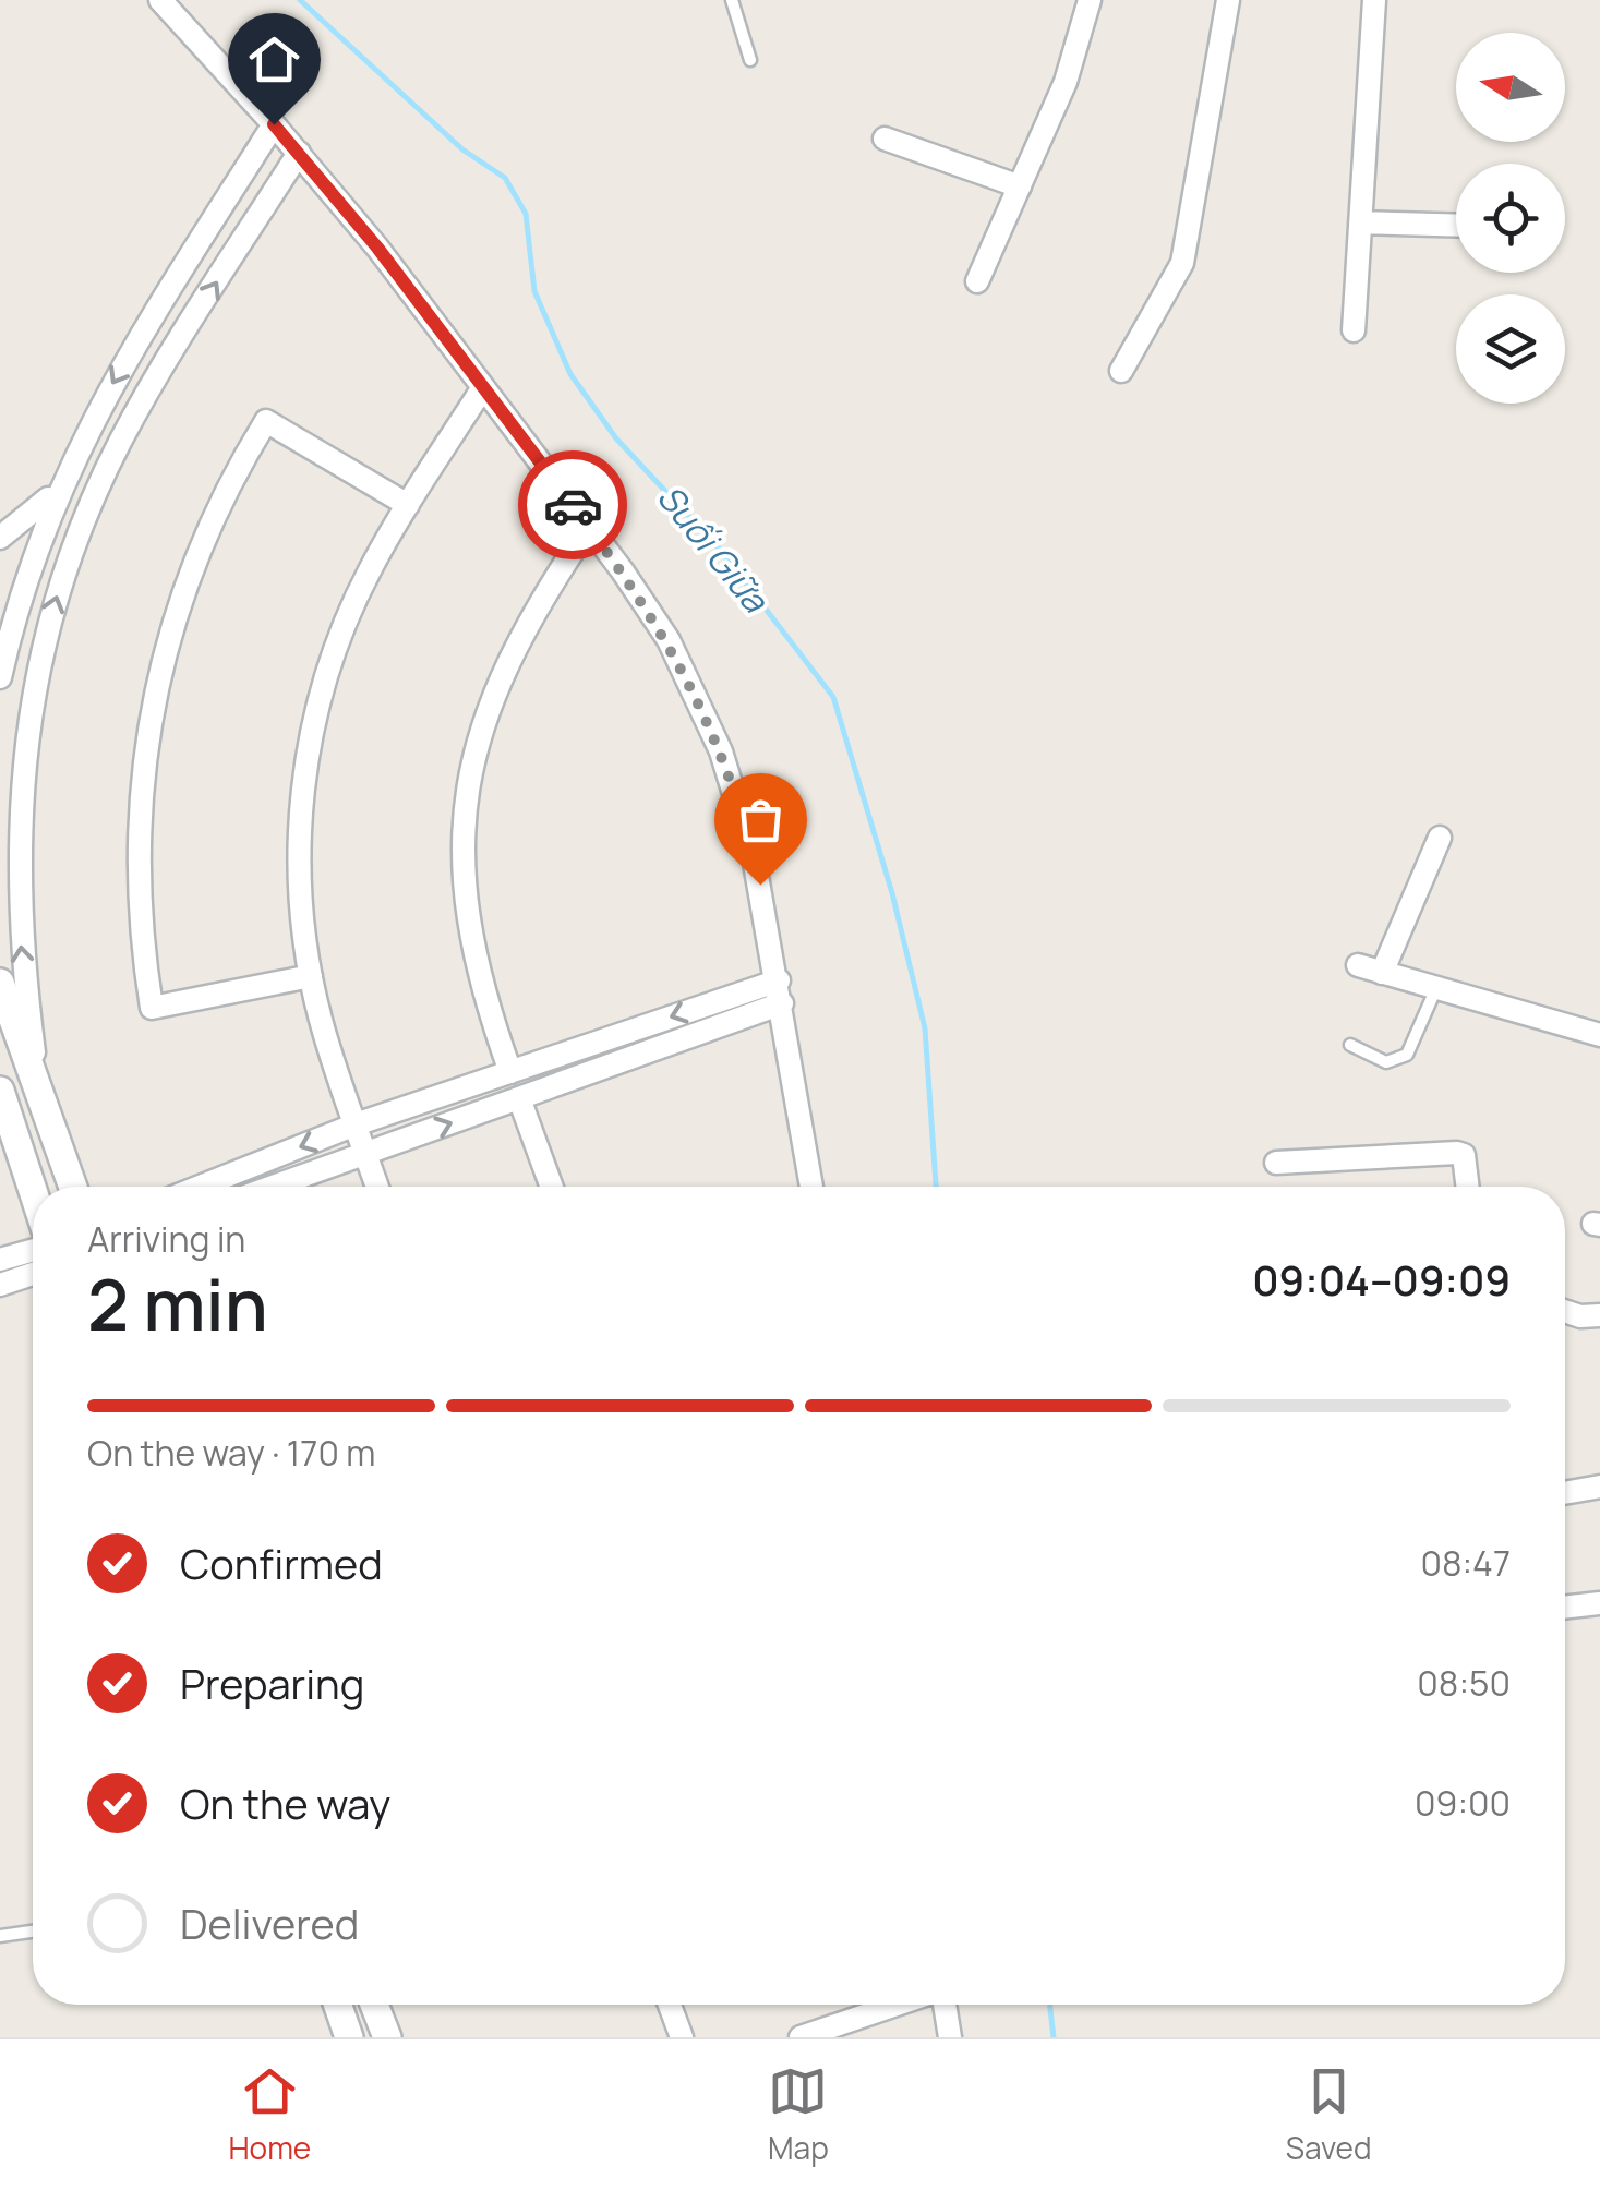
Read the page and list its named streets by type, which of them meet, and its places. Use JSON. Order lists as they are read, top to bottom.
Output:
{
  "water": ["Suối Giữa"],
  "north": "left",
  "page": {
    "heading": ["2 min", "Arriving in", "09:04–09:09"],
    "bar": "On the way · 170 m",
    "list": [
      ["Confirmed", "08:47"],
      ["Preparing", "08:50"],
      ["On the way", "09:00"],
      "Delivered"
    ],
    "tabs": ["Home", "Map", "Saved"]
  }
}
